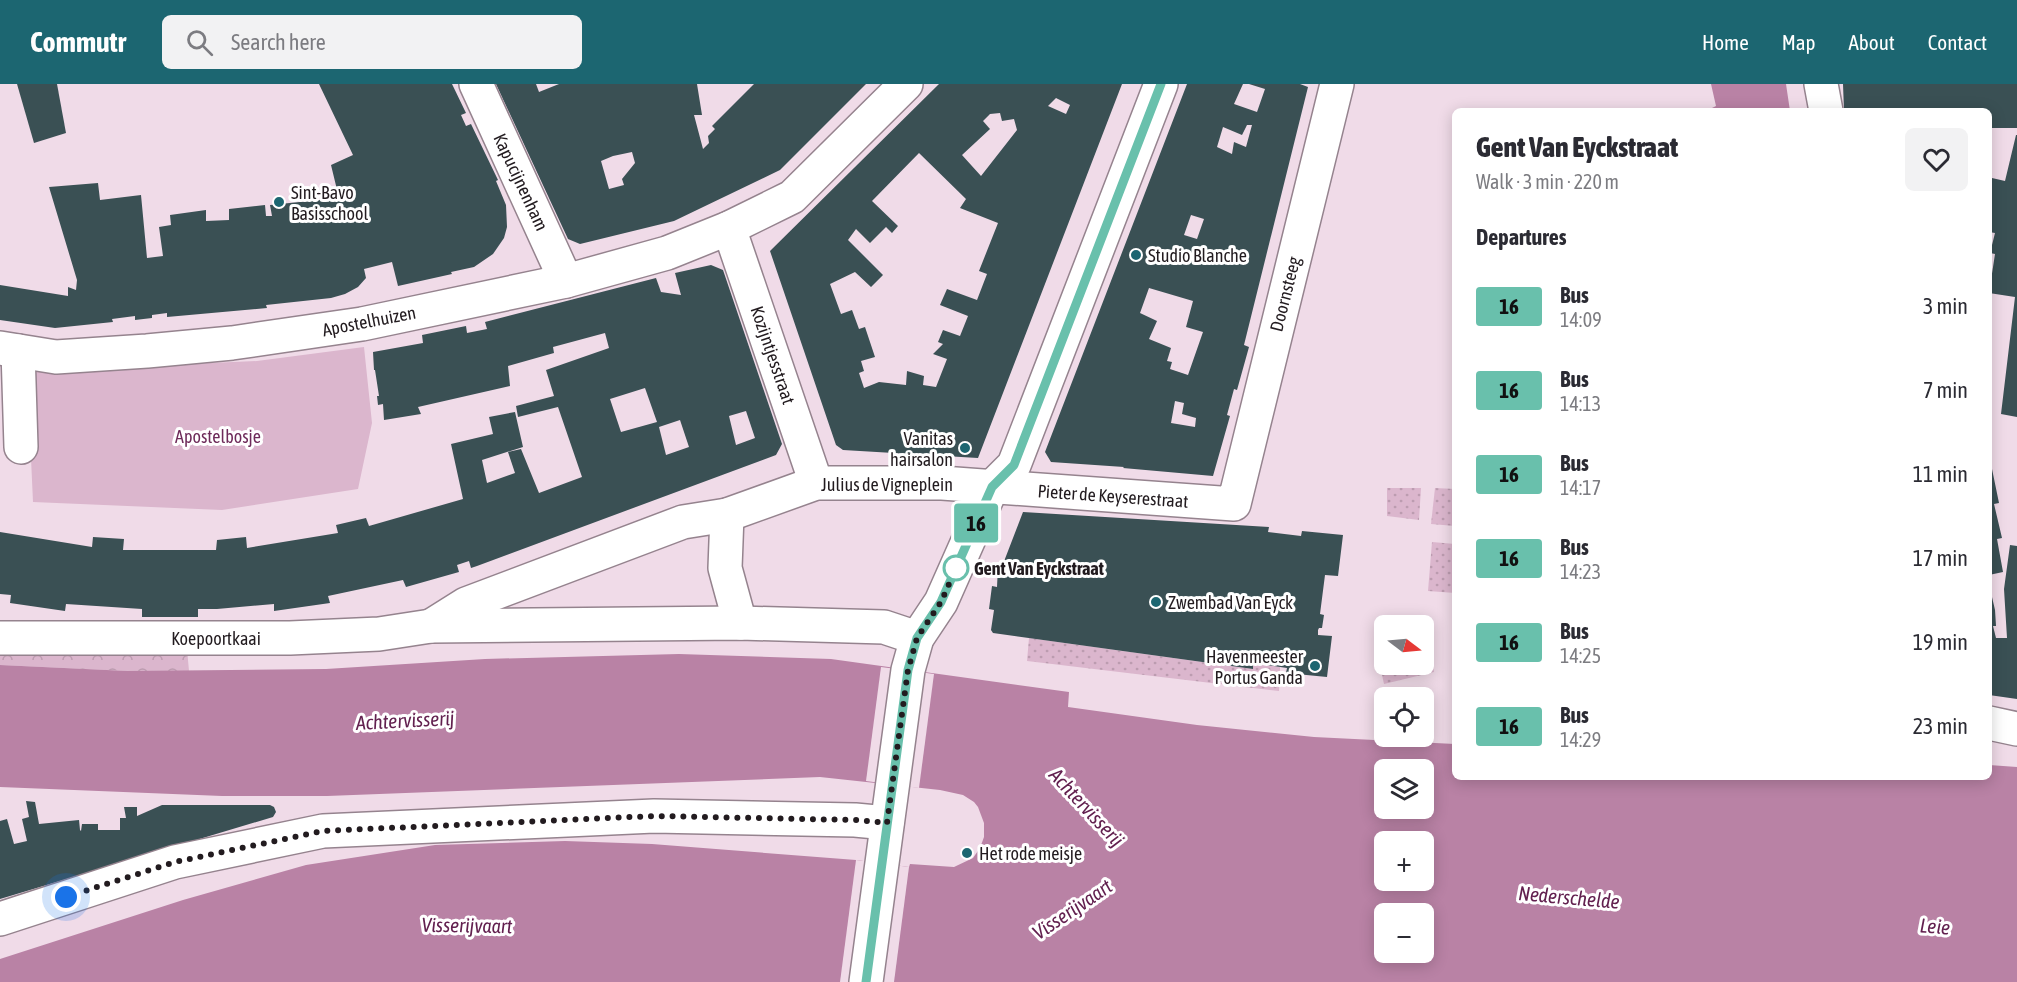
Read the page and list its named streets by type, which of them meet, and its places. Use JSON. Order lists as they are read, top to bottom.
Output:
{
  "streets": {
    "street": [
      "Kapucijnenham",
      "Doornsteeg",
      "Apostelhuizen",
      "Kozijntjesstraat",
      "Julius de Vigneplein",
      "Pieter de Keyserestraat",
      "Koepoortkaai"
    ]
  },
  "crossings": [
    ["Kapucijnenham", "Apostelhuizen"],
    ["Doornsteeg", "Pieter de Keyserestraat"],
    ["Apostelhuizen", "Kozijntjesstraat"],
    ["Kozijntjesstraat", "Julius de Vigneplein"],
    ["Julius de Vigneplein", "Pieter de Keyserestraat"],
    ["Julius de Vigneplein", "Koepoortkaai"]
  ],
  "water": [
    "Achtervisserij",
    "Nederschelde",
    "Visserijvaart",
    "Leie"
  ],
  "parks": ["Apostelbosje"],
  "places": [
    "Sint-Bavo Basisschool",
    "Studio Blanche",
    "Vanitas hairsalon",
    "Gent Van Eyckstraat",
    "Zwembad Van Eyck",
    "Havenmeester Portus Ganda",
    "Het rode meisje"
  ],
  "lines": ["bus line 16"],
  "north": "right",
  "page": {
    "header": "Commutr",
    "search": "Search here",
    "nav": [
      "Home",
      "Map",
      "About",
      "Contact"
    ],
    "on_map": "16",
    "heading": [
      ["Gent Van Eyckstraat", "Walk · 3 min · 220 m"],
      "Departures"
    ],
    "list": [
      {
        "mark": "16",
        "name": "Bus",
        "note": "14:09",
        "value": "3 min"
      },
      {
        "mark": "16",
        "name": "Bus",
        "note": "14:13",
        "value": "7 min"
      },
      {
        "mark": "16",
        "name": "Bus",
        "note": "14:17",
        "value": "11 min"
      },
      {
        "mark": "16",
        "name": "Bus",
        "note": "14:23",
        "value": "17 min"
      },
      {
        "mark": "16",
        "name": "Bus",
        "note": "14:25",
        "value": "19 min"
      },
      {
        "mark": "16",
        "name": "Bus",
        "note": "14:29",
        "value": "23 min"
      }
    ],
    "map_buttons": ["+", "−"]
  }
}
